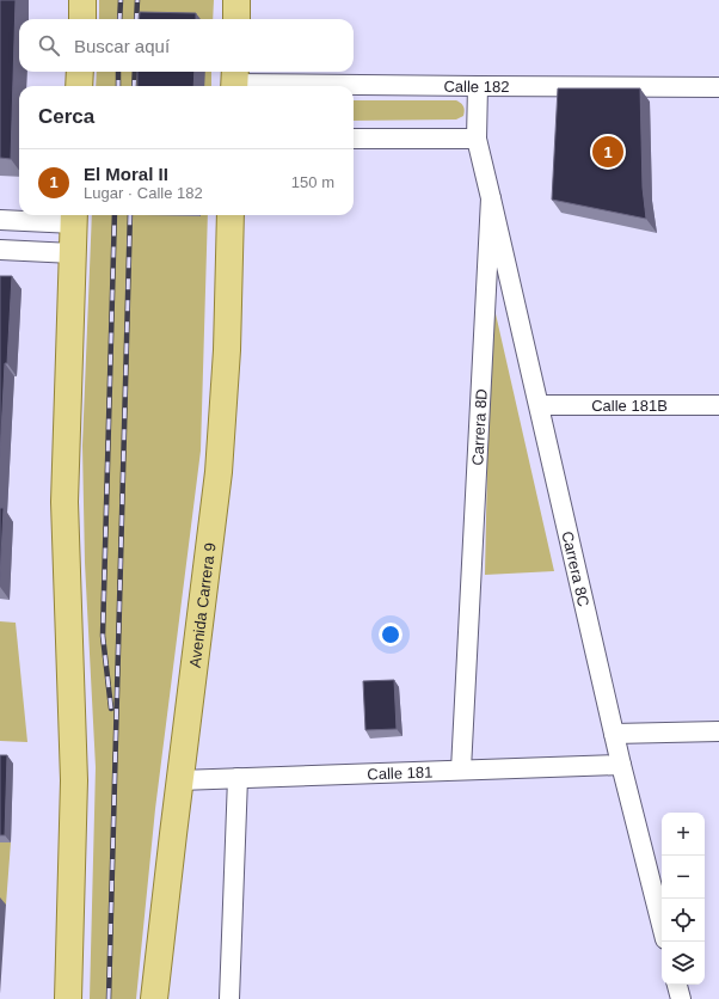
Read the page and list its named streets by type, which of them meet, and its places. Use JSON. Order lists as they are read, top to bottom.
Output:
{
  "streets": {
    "main road": ["Avenida Carrera 9"],
    "street": [
      "Calle 182",
      "Calle 181B",
      "Carrera 8D",
      "Carrera 8C",
      "Calle 181"
    ]
  },
  "crossings": [
    ["Calle 182", "Carrera 8D"],
    ["Calle 181B", "Carrera 8C"],
    ["Carrera 8D", "Carrera 8C"],
    ["Carrera 8D", "Calle 181"],
    ["Carrera 8C", "Calle 181"],
    ["Avenida Carrera 9", "Calle 181"]
  ],
  "page": {
    "search": "Buscar aquí",
    "heading": "Cerca",
    "pins": "1",
    "list": [
      {
        "mark": "1",
        "name": "El Moral II",
        "note": "Lugar · Calle 182",
        "value": "150 m"
      }
    ],
    "map_buttons": ["+", "−"]
  }
}
